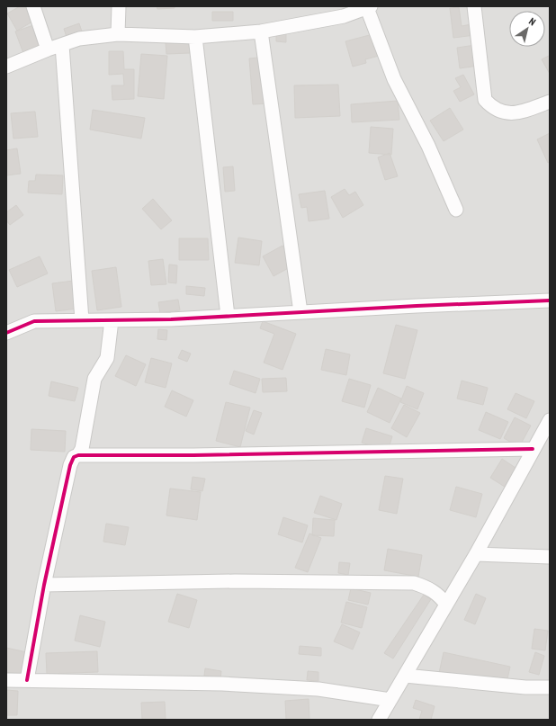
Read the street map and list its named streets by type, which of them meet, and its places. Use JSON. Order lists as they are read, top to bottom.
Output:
{
  "north": "top right"
}
